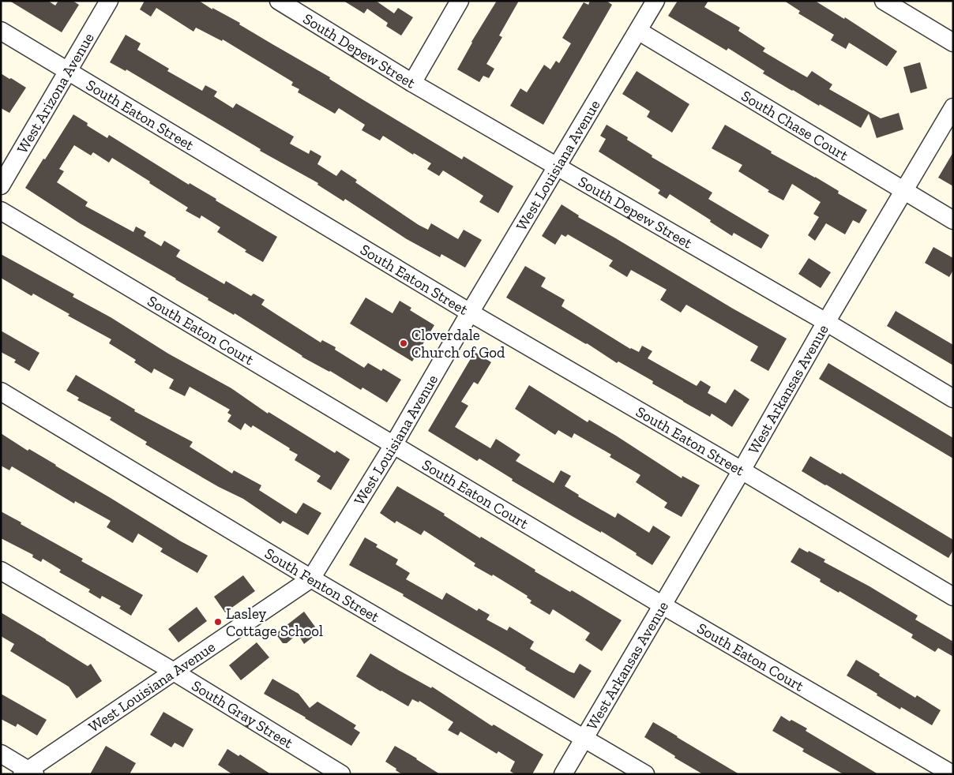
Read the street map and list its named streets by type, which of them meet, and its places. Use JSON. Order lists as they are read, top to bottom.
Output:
{
  "streets": {
    "street": [
      "South Depew Street",
      "West Arizona Avenue",
      "South Eaton Street",
      "South Chase Court",
      "West Louisiana Avenue",
      "South Eaton Court",
      "West Arkansas Avenue",
      "South Fenton Street",
      "South Gray Street"
    ]
  },
  "crossings": [
    ["South Depew Street", "West Louisiana Avenue"],
    ["South Depew Street", "West Arkansas Avenue"],
    ["West Arizona Avenue", "South Eaton Street"],
    ["South Eaton Street", "West Louisiana Avenue"],
    ["South Eaton Street", "West Arkansas Avenue"],
    ["South Chase Court", "West Louisiana Avenue"],
    ["South Chase Court", "West Arkansas Avenue"],
    ["West Louisiana Avenue", "South Eaton Court"],
    ["West Louisiana Avenue", "South Fenton Street"],
    ["West Louisiana Avenue", "South Gray Street"],
    ["South Eaton Court", "West Arkansas Avenue"],
    ["West Arkansas Avenue", "South Fenton Street"]
  ],
  "places": ["Cloverdale Church of God", "Lasley Cottage School"]
}
